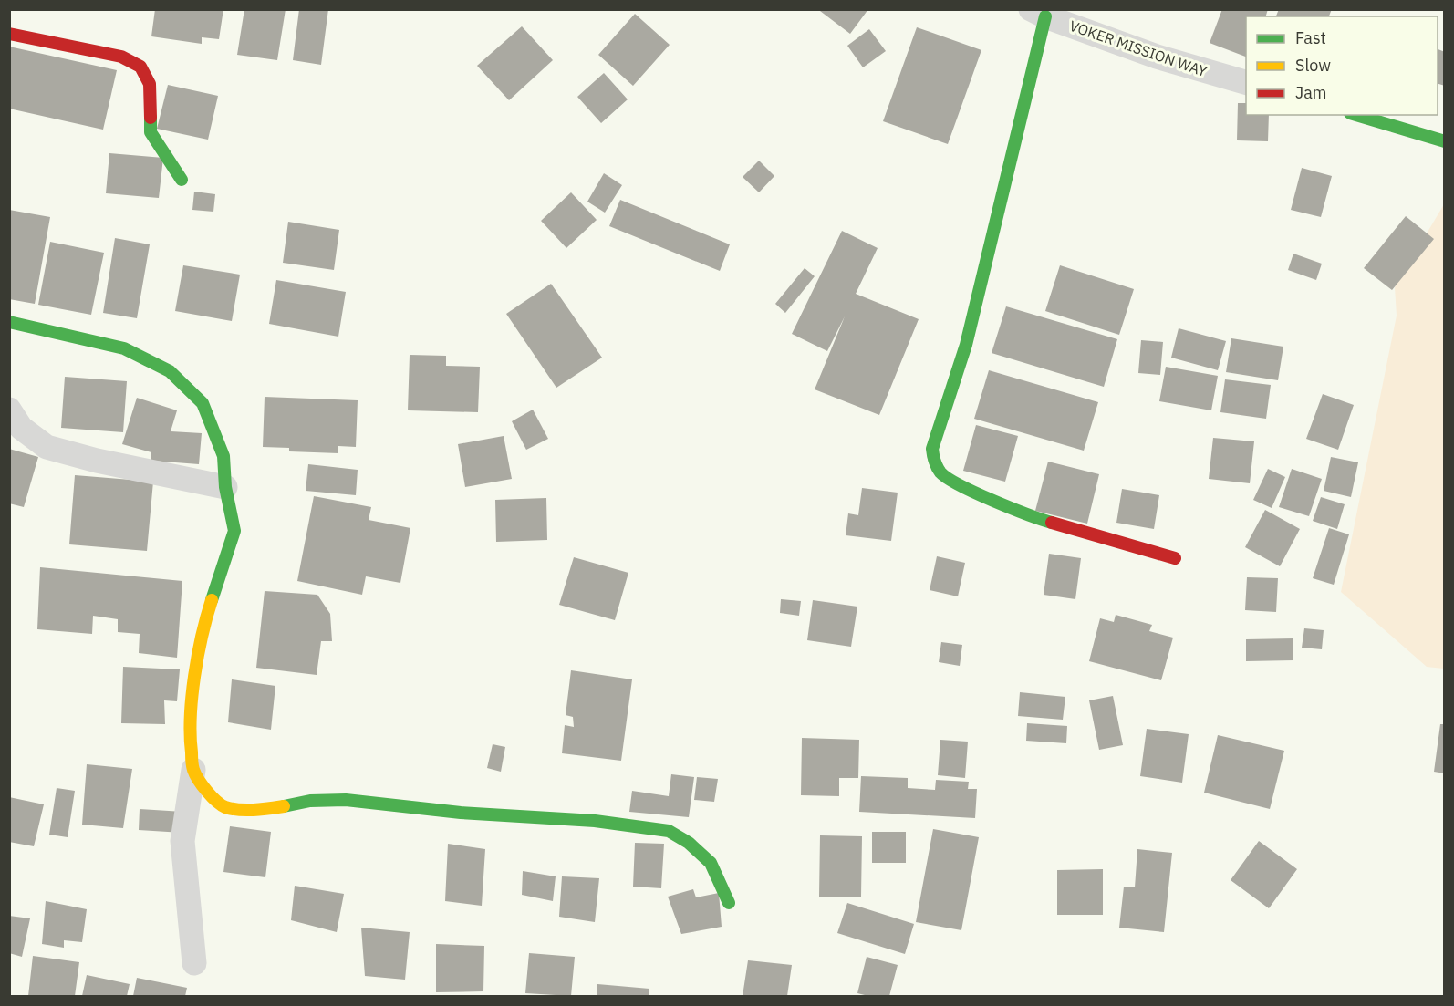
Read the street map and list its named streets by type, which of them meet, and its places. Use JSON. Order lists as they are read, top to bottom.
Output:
{
  "streets": {
    "street": ["VOKER MISSION WAY"]
  },
  "legend": ["Fast", "Slow", "Jam"]
}
